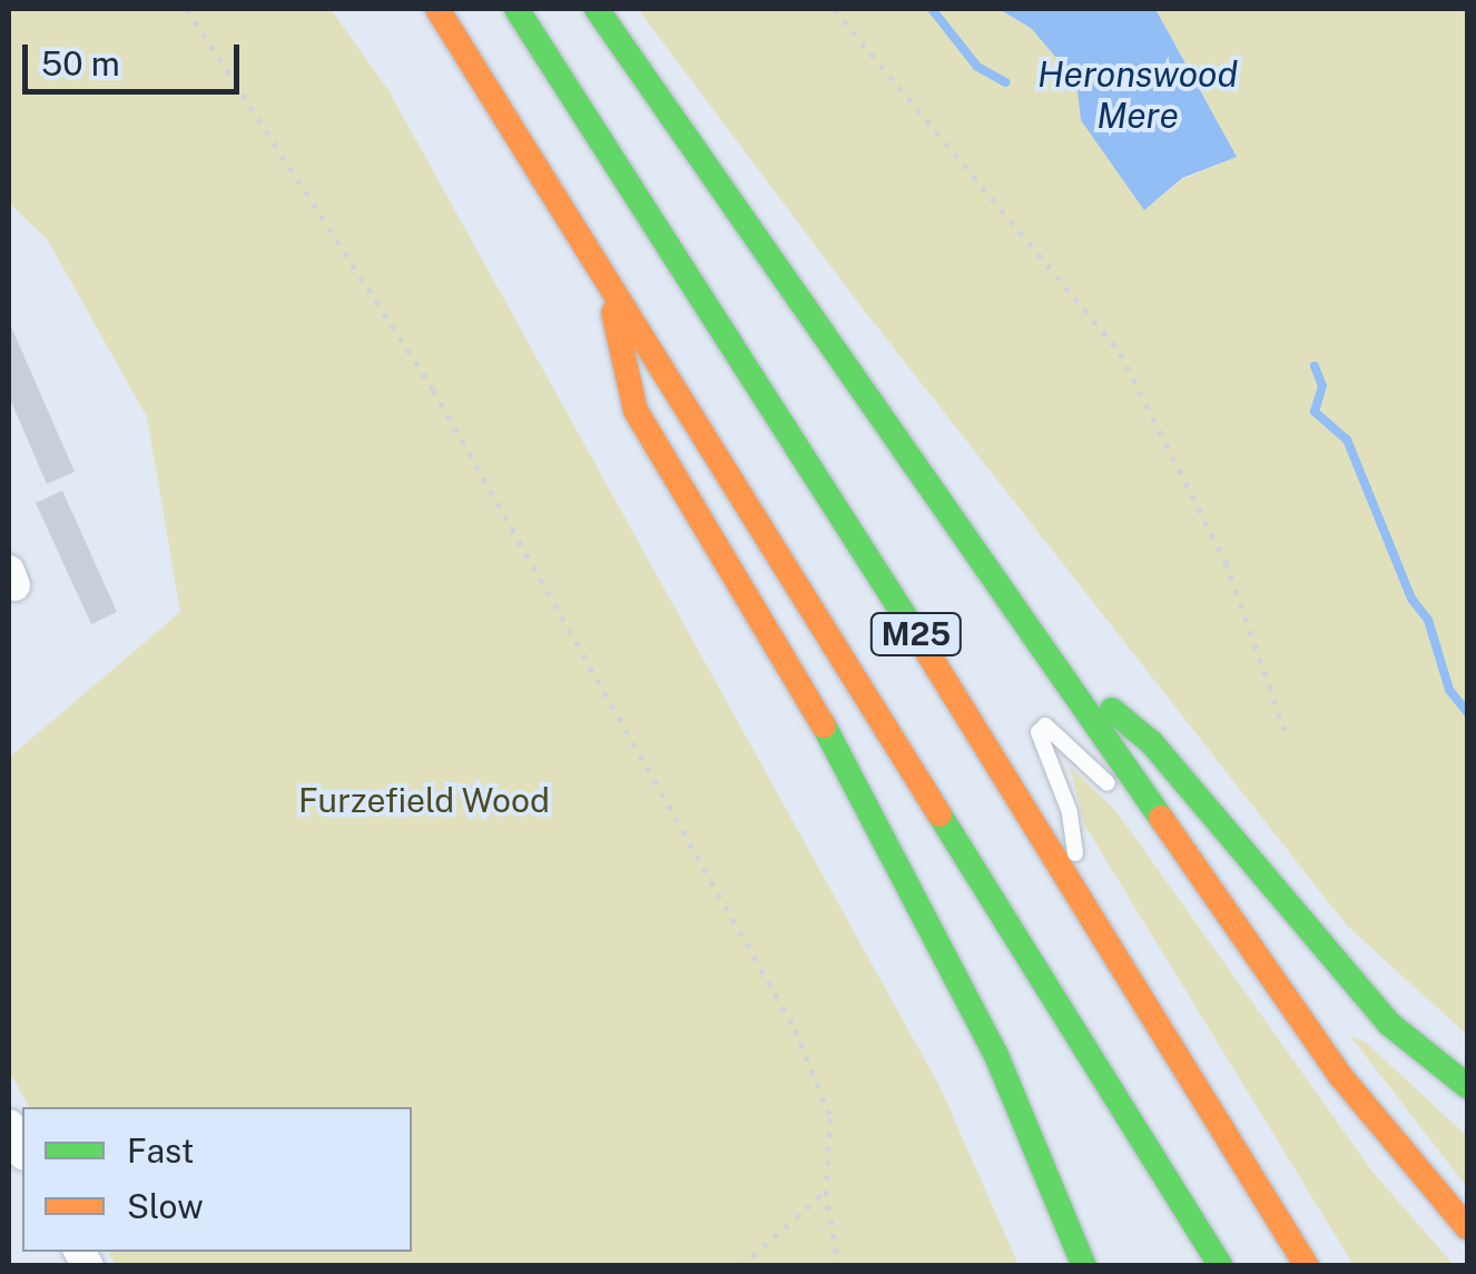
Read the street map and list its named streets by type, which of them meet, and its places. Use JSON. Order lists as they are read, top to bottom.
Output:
{
  "streets": {
    "highway": ["M25"]
  },
  "water": ["Heronswood Mere"],
  "parks": ["Furzefield Wood"],
  "legend": ["Fast", "Slow"],
  "scale_bar": "50 m"
}
